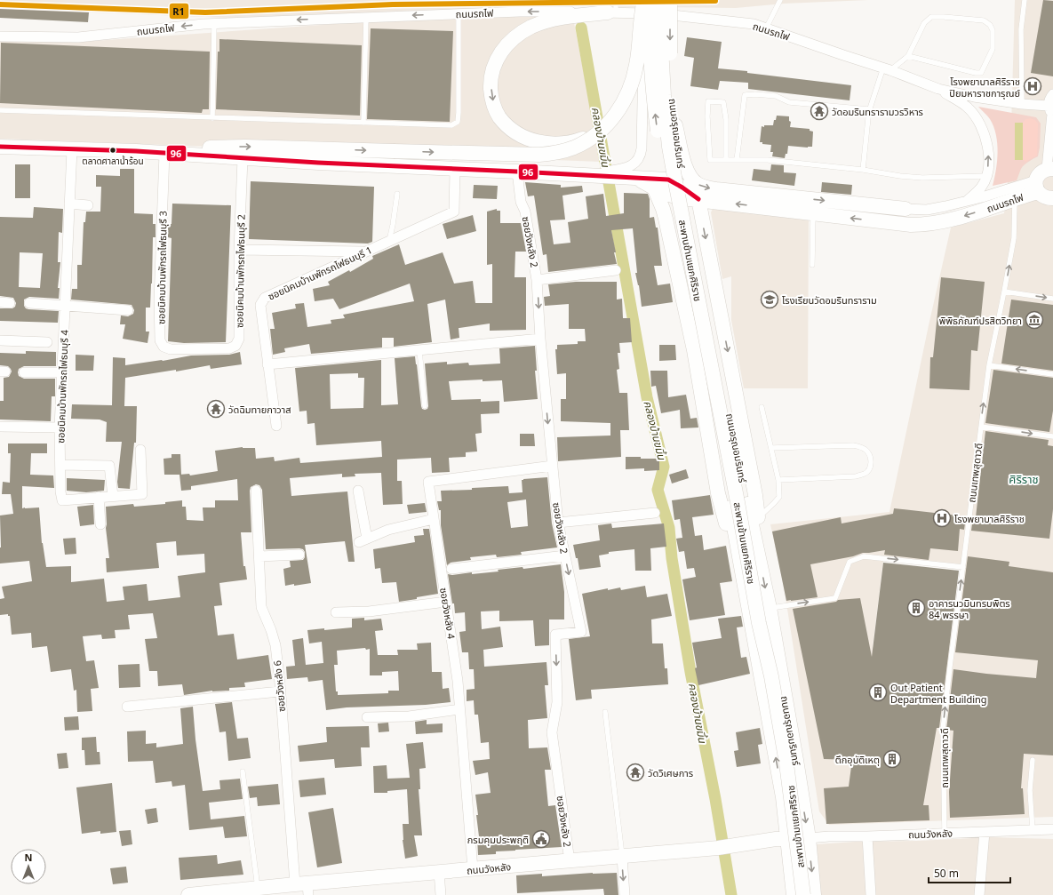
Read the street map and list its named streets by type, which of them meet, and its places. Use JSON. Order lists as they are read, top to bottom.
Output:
{
  "streets": {
    "main road": [
      "ถนนรถไฟ",
      "ถนนอรุณอมรินทร์",
      "สะพานข้ามแยกศิริราช",
      "ถนนวังหลัง"
    ],
    "street": [
      "ซอยวังหลัง 2",
      "ซอยนิคมบ้านพักรถไฟธนบุรี 3",
      "ซอยนิคมบ้านพักรถไฟธนบุรี 2",
      "ซอยนิคมบ้านพักรถไฟธนบุรี 1",
      "ซอยนิคมบ้านพักรถไฟธนบุรี 4",
      "ซอยวังหลัง 4",
      "ซอยวังหลัง 6"
    ],
    "lane": ["ถนนเทพสุดาวดี"]
  },
  "crossings": [
    ["ถนนรถไฟ", "ซอยวังหลัง 2"],
    ["ถนนรถไฟ", "ซอยนิคมบ้านพักรถไฟธนบุรี 3"],
    ["ถนนรถไฟ", "ซอยนิคมบ้านพักรถไฟธนบุรี 2"],
    ["ถนนรถไฟ", "ซอยนิคมบ้านพักรถไฟธนบุรี 1"],
    ["ถนนรถไฟ", "ซอยนิคมบ้านพักรถไฟธนบุรี 4"],
    ["ถนนรถไฟ", "ถนนเทพสุดาวดี"],
    ["ถนนอรุณอมรินทร์", "ถนนวังหลัง"],
    ["ซอยวังหลัง 2", "ซอยวังหลัง 4"],
    ["ซอยวังหลัง 2", "ถนนวังหลัง"],
    ["ซอยนิคมบ้านพักรถไฟธนบุรี 3", "ซอยนิคมบ้านพักรถไฟธนบุรี 2"],
    ["ถนนเทพสุดาวดี", "ถนนวังหลัง"],
    ["ซอยวังหลัง 4", "ถนนวังหลัง"],
    ["ซอยวังหลัง 6", "ถนนวังหลัง"]
  ],
  "one_way": ["ถนนรถไฟ", "ซอยวังหลัง 2", "ถนนเทพสุดาวดี"],
  "districts": ["ศิริราช"],
  "water": ["คลองบ้านขมิ้น"],
  "places": {
    "hospital": ["โรงพยาบาลศิริราช ปิยมหาราชการุณย์", "โรงพยาบาลศิริราช"],
    "temple": ["วัดอมรินทรารามวรวิหาร", "วัดฉิมทายกาวาส", "วัดวิเศษการ"],
    "other": ["ตลาดศาลาน้ำร้อน"],
    "school or university": ["โรงเรียนวัดอมรินทราราม"],
    "museum": ["พิพิธภัณฑ์ปรสิตวิทยา"],
    "building": ["อาคารนวมินทรบพิตร 84 พรรษา", "Out Patient Department Building", "ตึกอุบัติเหตุ"],
    "public building": ["กรมคุมประพฤติ"]
  },
  "lines": ["transit line R1", "transit line 96"],
  "scale_bar": "50 m",
  "north": "top"
}
